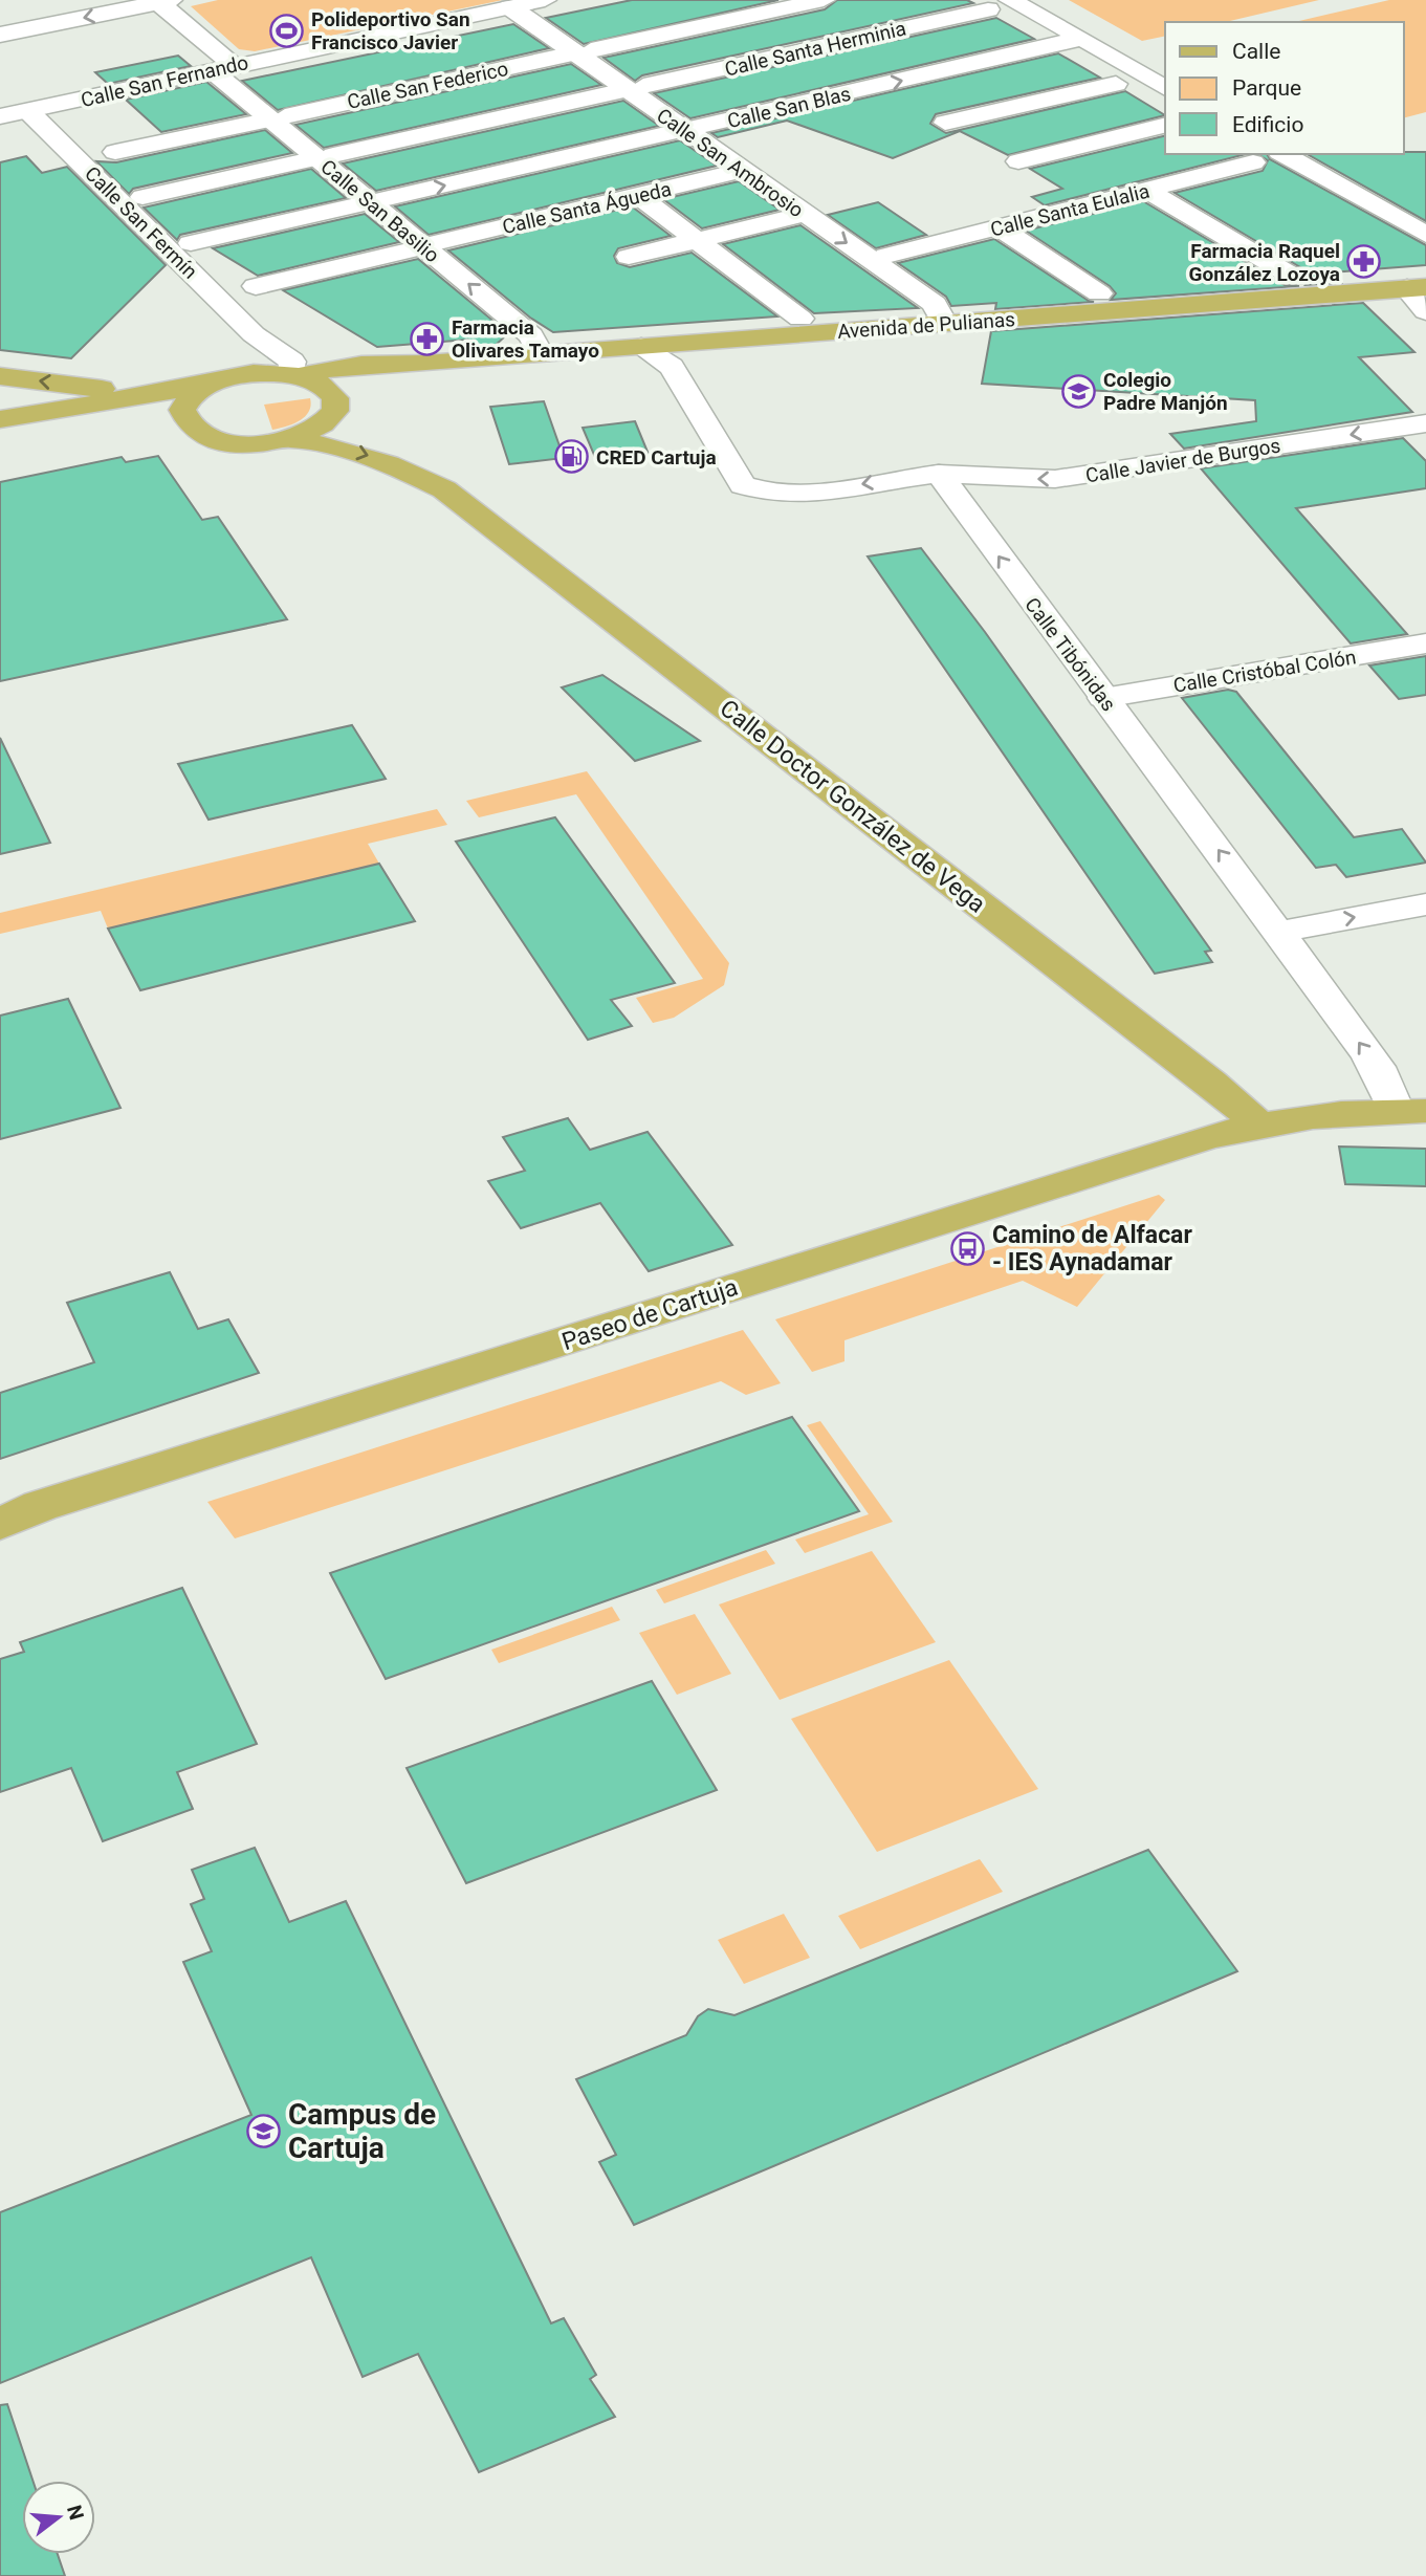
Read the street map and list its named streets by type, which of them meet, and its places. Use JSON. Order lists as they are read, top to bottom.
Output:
{
  "streets": {
    "main road": ["Avenida de Pulianas", "Calle Doctor González de Vega", "Paseo de Cartuja"],
    "street": [
      "Calle Santa Herminia",
      "Calle San Fernando",
      "Calle San Federico",
      "Calle San Blas",
      "Calle San Ambrosio",
      "Calle Santa Águeda",
      "Calle Santa Eulalia",
      "Calle San Basilio",
      "Calle San Fermín",
      "Calle Javier de Burgos",
      "Calle Tibónidas",
      "Calle Cristóbal Colón"
    ]
  },
  "crossings": [
    ["Calle San Fernando", "Calle San Ambrosio"],
    ["Calle San Fernando", "Calle San Basilio"],
    ["Calle San Fernando", "Calle San Fermín"],
    ["Calle San Blas", "Calle San Ambrosio"],
    ["Calle San Blas", "Calle San Basilio"],
    ["Calle San Ambrosio", "Avenida de Pulianas"],
    ["Calle San Basilio", "Avenida de Pulianas"],
    ["Calle San Fermín", "Avenida de Pulianas"],
    ["Calle San Fermín", "Calle Doctor González de Vega"],
    ["Avenida de Pulianas", "Calle Doctor González de Vega"],
    ["Calle Javier de Burgos", "Calle Tibónidas"],
    ["Calle Tibónidas", "Calle Cristóbal Colón"],
    ["Calle Tibónidas", "Paseo de Cartuja"],
    ["Calle Doctor González de Vega", "Paseo de Cartuja"]
  ],
  "one_way": ["Calle Tibónidas"],
  "places": {
    "sports": ["Polideportivo San Francisco Javier"],
    "pharmacy": ["Farmacia Raquel González Lozoya", "Farmacia Olivares Tamayo"],
    "school or university": ["Colegio Padre Manjón", "Campus de Cartuja"],
    "fuel station": ["CRED Cartuja"],
    "bus stop": ["Camino de Alfacar - IES Aynadamar"]
  },
  "legend": ["Calle", "Parque", "Edificio"],
  "north": "right"
}
